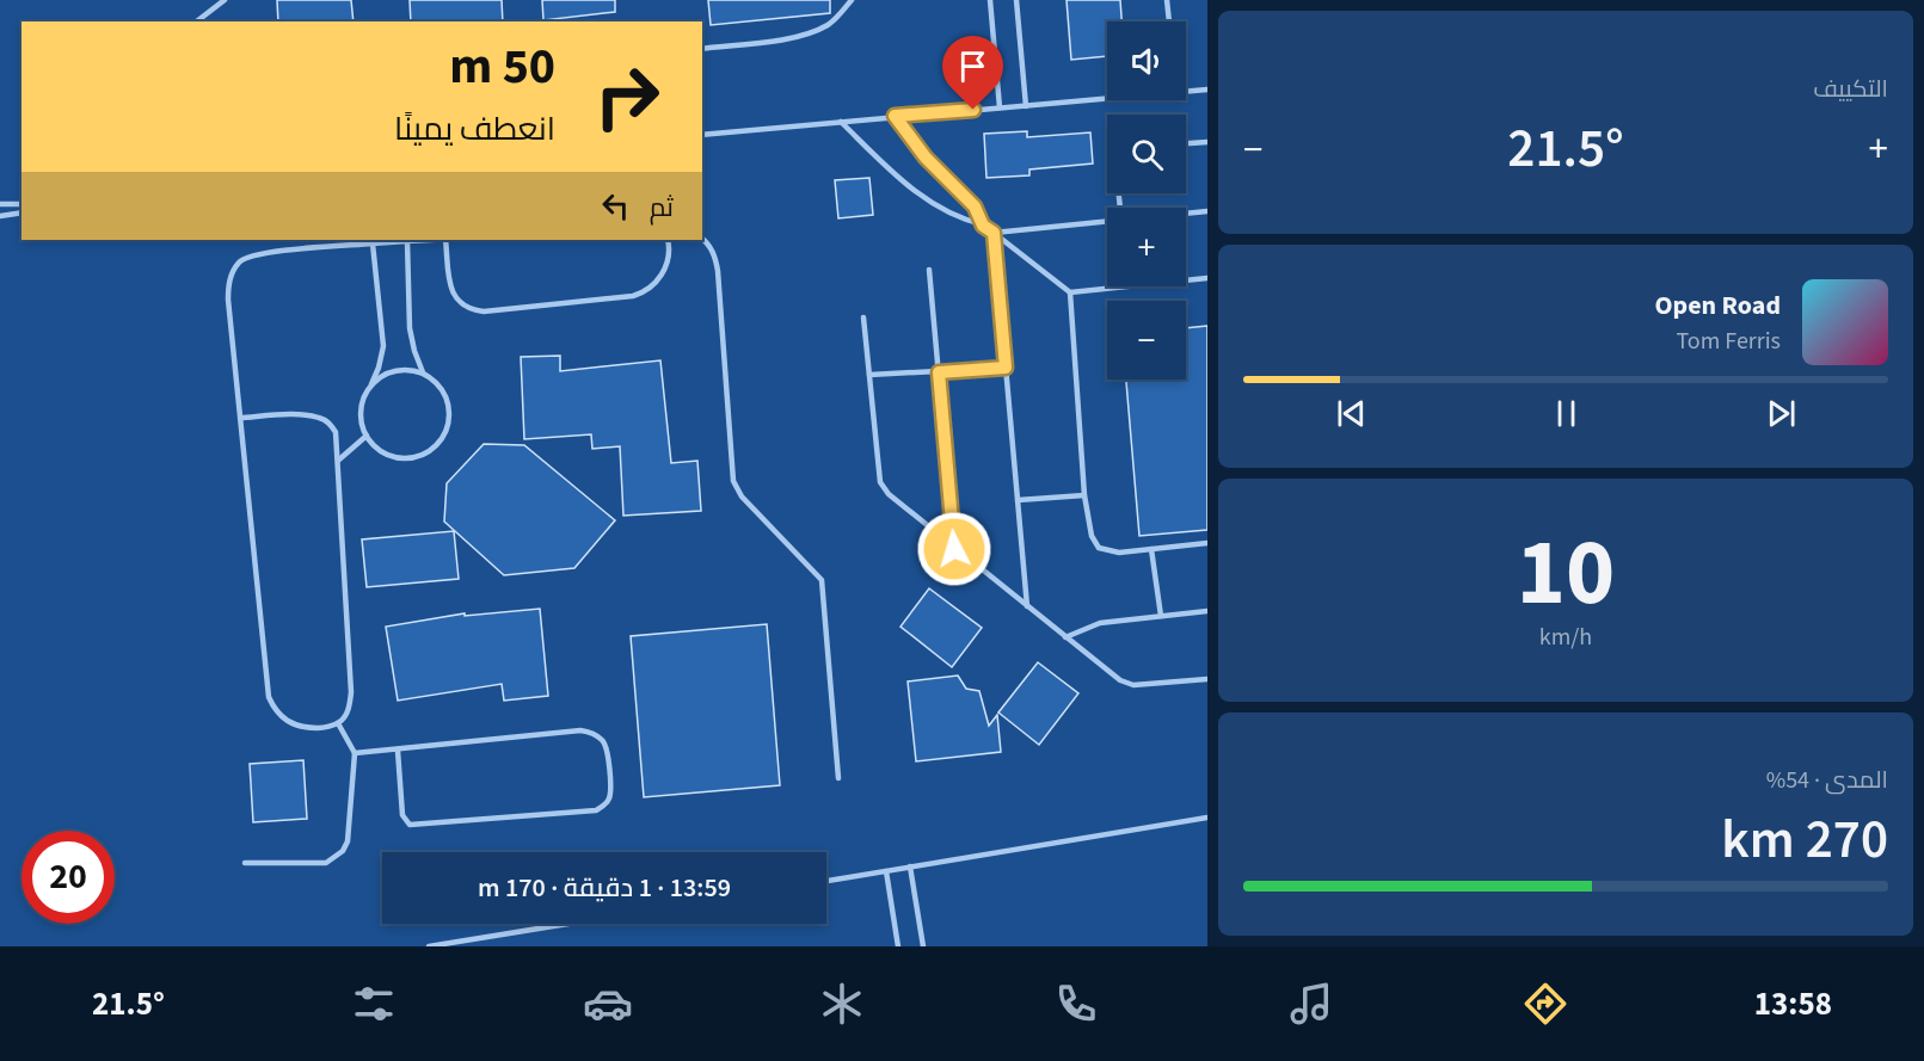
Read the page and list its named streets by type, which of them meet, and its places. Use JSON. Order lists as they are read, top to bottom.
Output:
{
  "page": {
    "tile": [
      "التكييف",
      ["10", "km/h"],
      ["المدى · 54%", "270 km"]
    ],
    "map_buttons": ["+", "−"],
    "turn": ["50 m", "انعطف يمينًا"],
    "heat": ["−", "21.5°", "+"],
    "then": "ثم",
    "song": ["Open Road", "Tom Ferris"],
    "limit": "20",
    "trip": "13:59 · 1 دقيقة · 170 m",
    "tabs": ["13:58", "21.5°"]
  }
}
